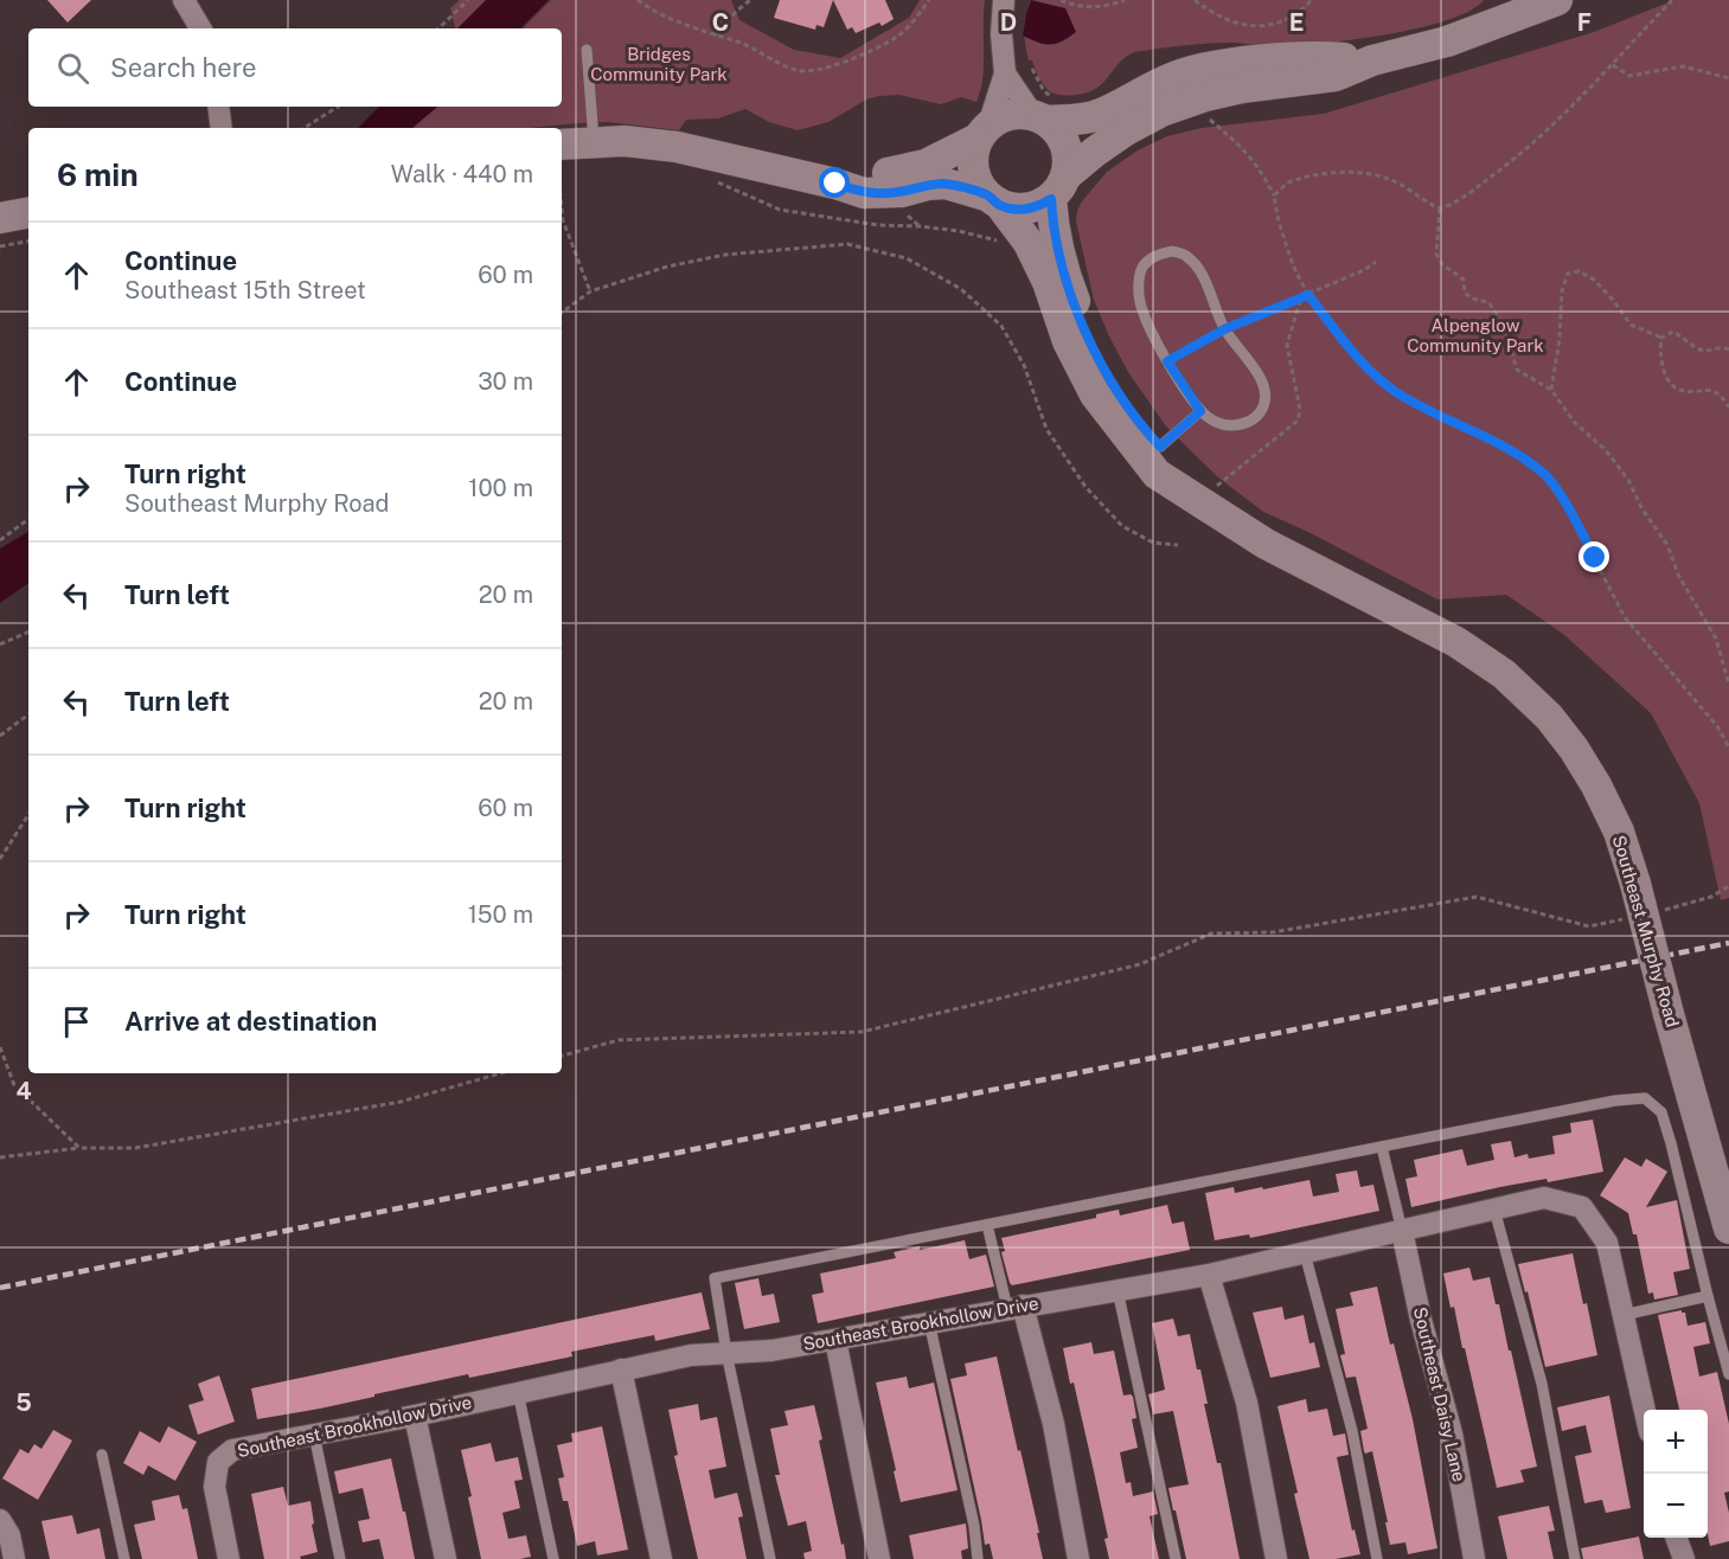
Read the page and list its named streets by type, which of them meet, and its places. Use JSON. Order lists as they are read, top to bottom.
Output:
{
  "streets": {
    "main road": ["Southeast Murphy Road"],
    "street": ["Southeast Brookhollow Drive", "Southeast Daisy Lane"]
  },
  "crossings": [
    ["Southeast Brookhollow Drive", "Southeast Daisy Lane"]
  ],
  "parks": ["Bridges Community Park", "Alpenglow Community Park"],
  "page": {
    "search": "Search here",
    "heading": ["6 min", "Walk · 440 m"],
    "list": [
      ["Continue", "Southeast 15th Street", "60 m"],
      ["Continue", "30 m"],
      ["Turn right", "Southeast Murphy Road", "100 m"],
      ["Turn left", "20 m"],
      ["Turn left", "20 m"],
      ["Turn right", "60 m"],
      ["Turn right", "150 m"],
      "Arrive at destination"
    ],
    "map_buttons": ["+", "−"]
  },
  "grid": {
    "columns": [
      "C",
      "D",
      "E",
      "F"
    ],
    "rows": ["4", "5"]
  }
}
